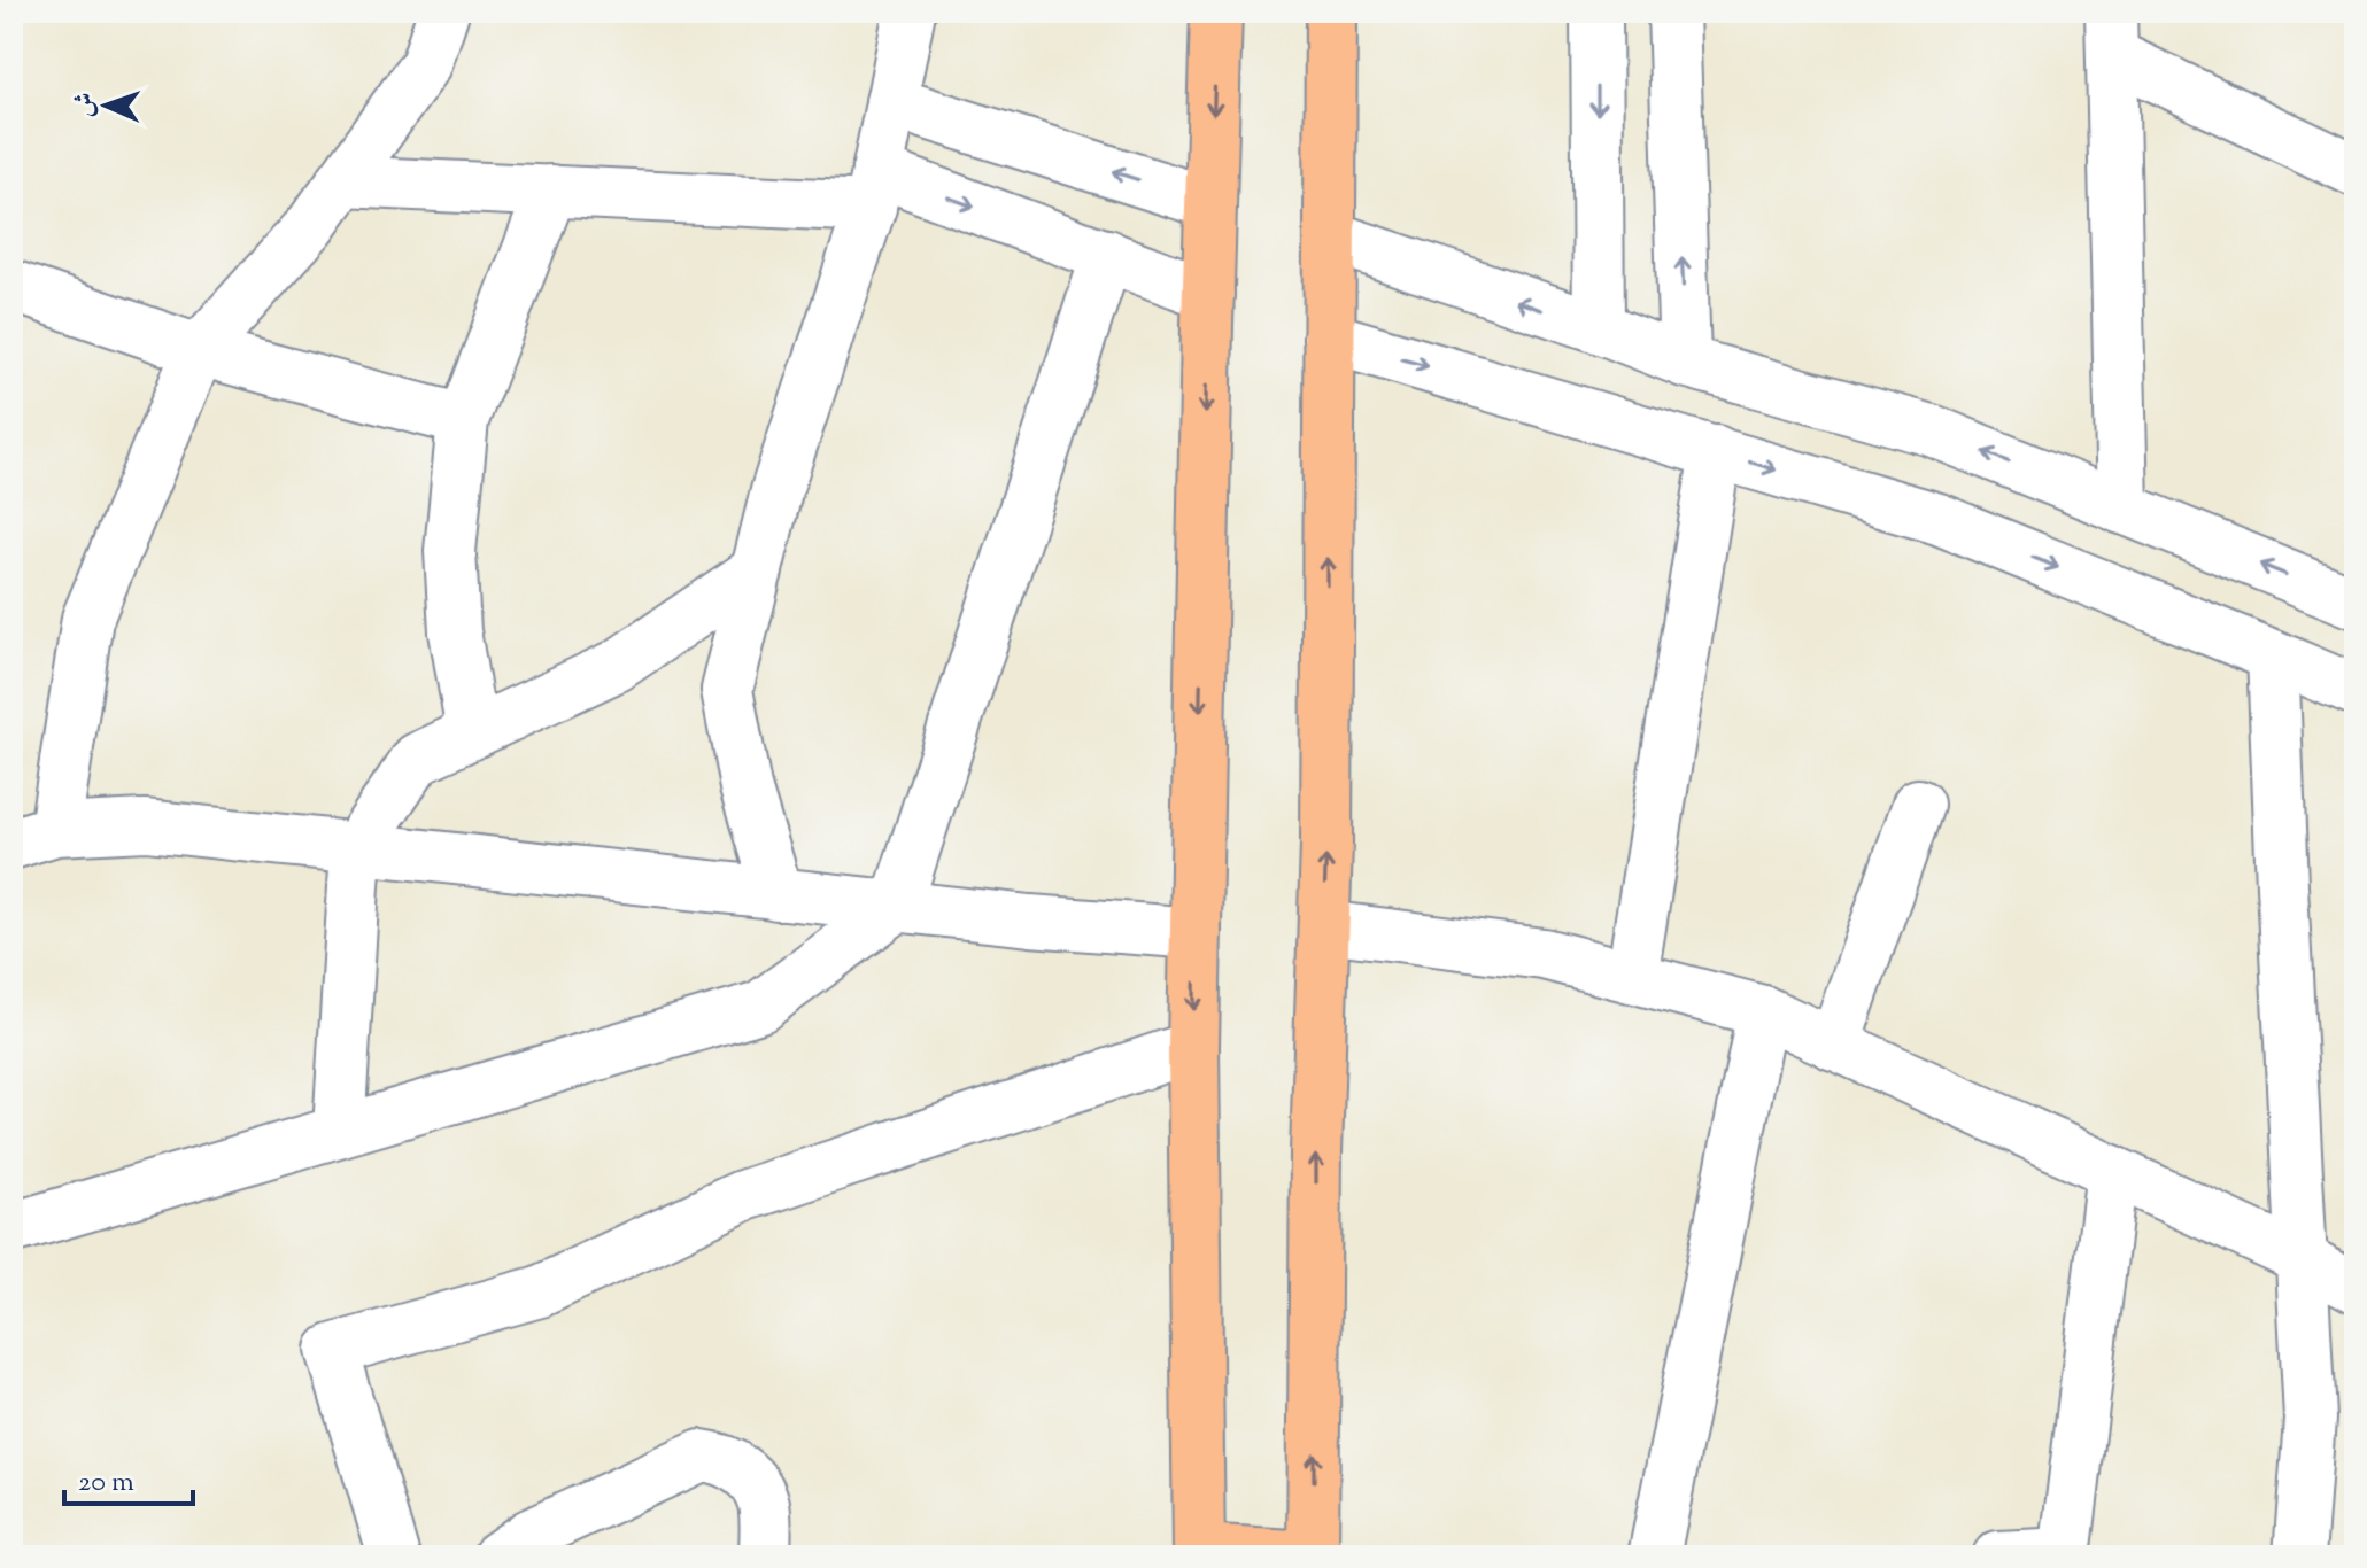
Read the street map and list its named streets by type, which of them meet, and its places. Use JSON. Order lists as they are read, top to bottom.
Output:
{
  "scale_bar": "20 m",
  "north": "left"
}
